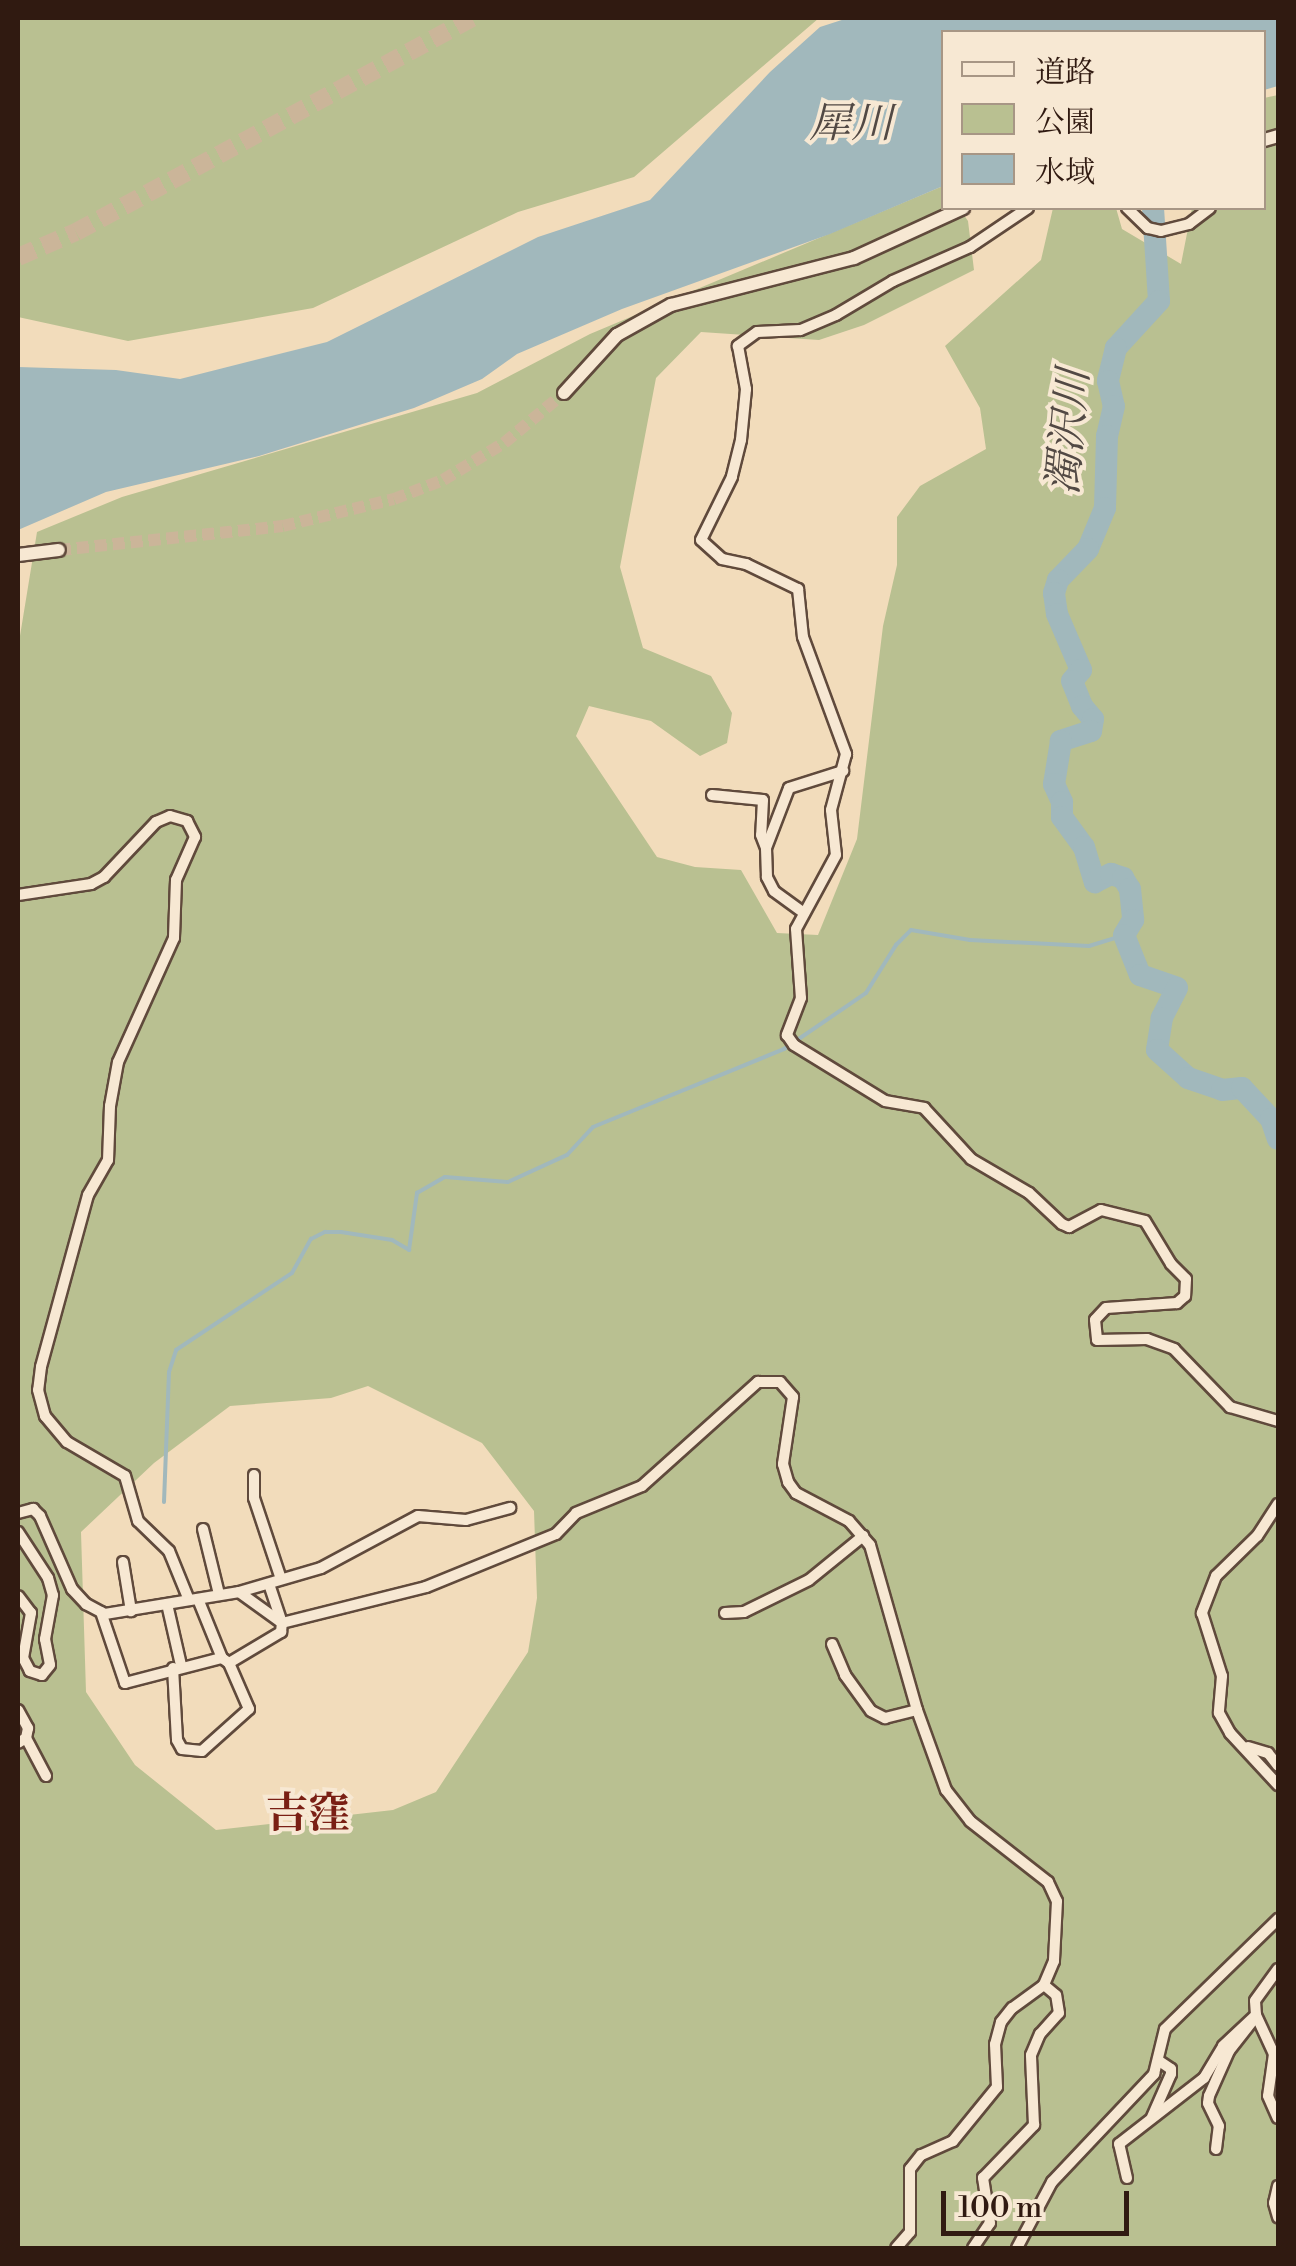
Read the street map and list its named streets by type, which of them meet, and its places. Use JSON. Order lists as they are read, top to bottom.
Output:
{
  "districts": ["吉窪"],
  "water": ["犀川", "濁沢川"],
  "legend": ["道路", "公園", "水域"],
  "scale_bar": "100 m"
}
